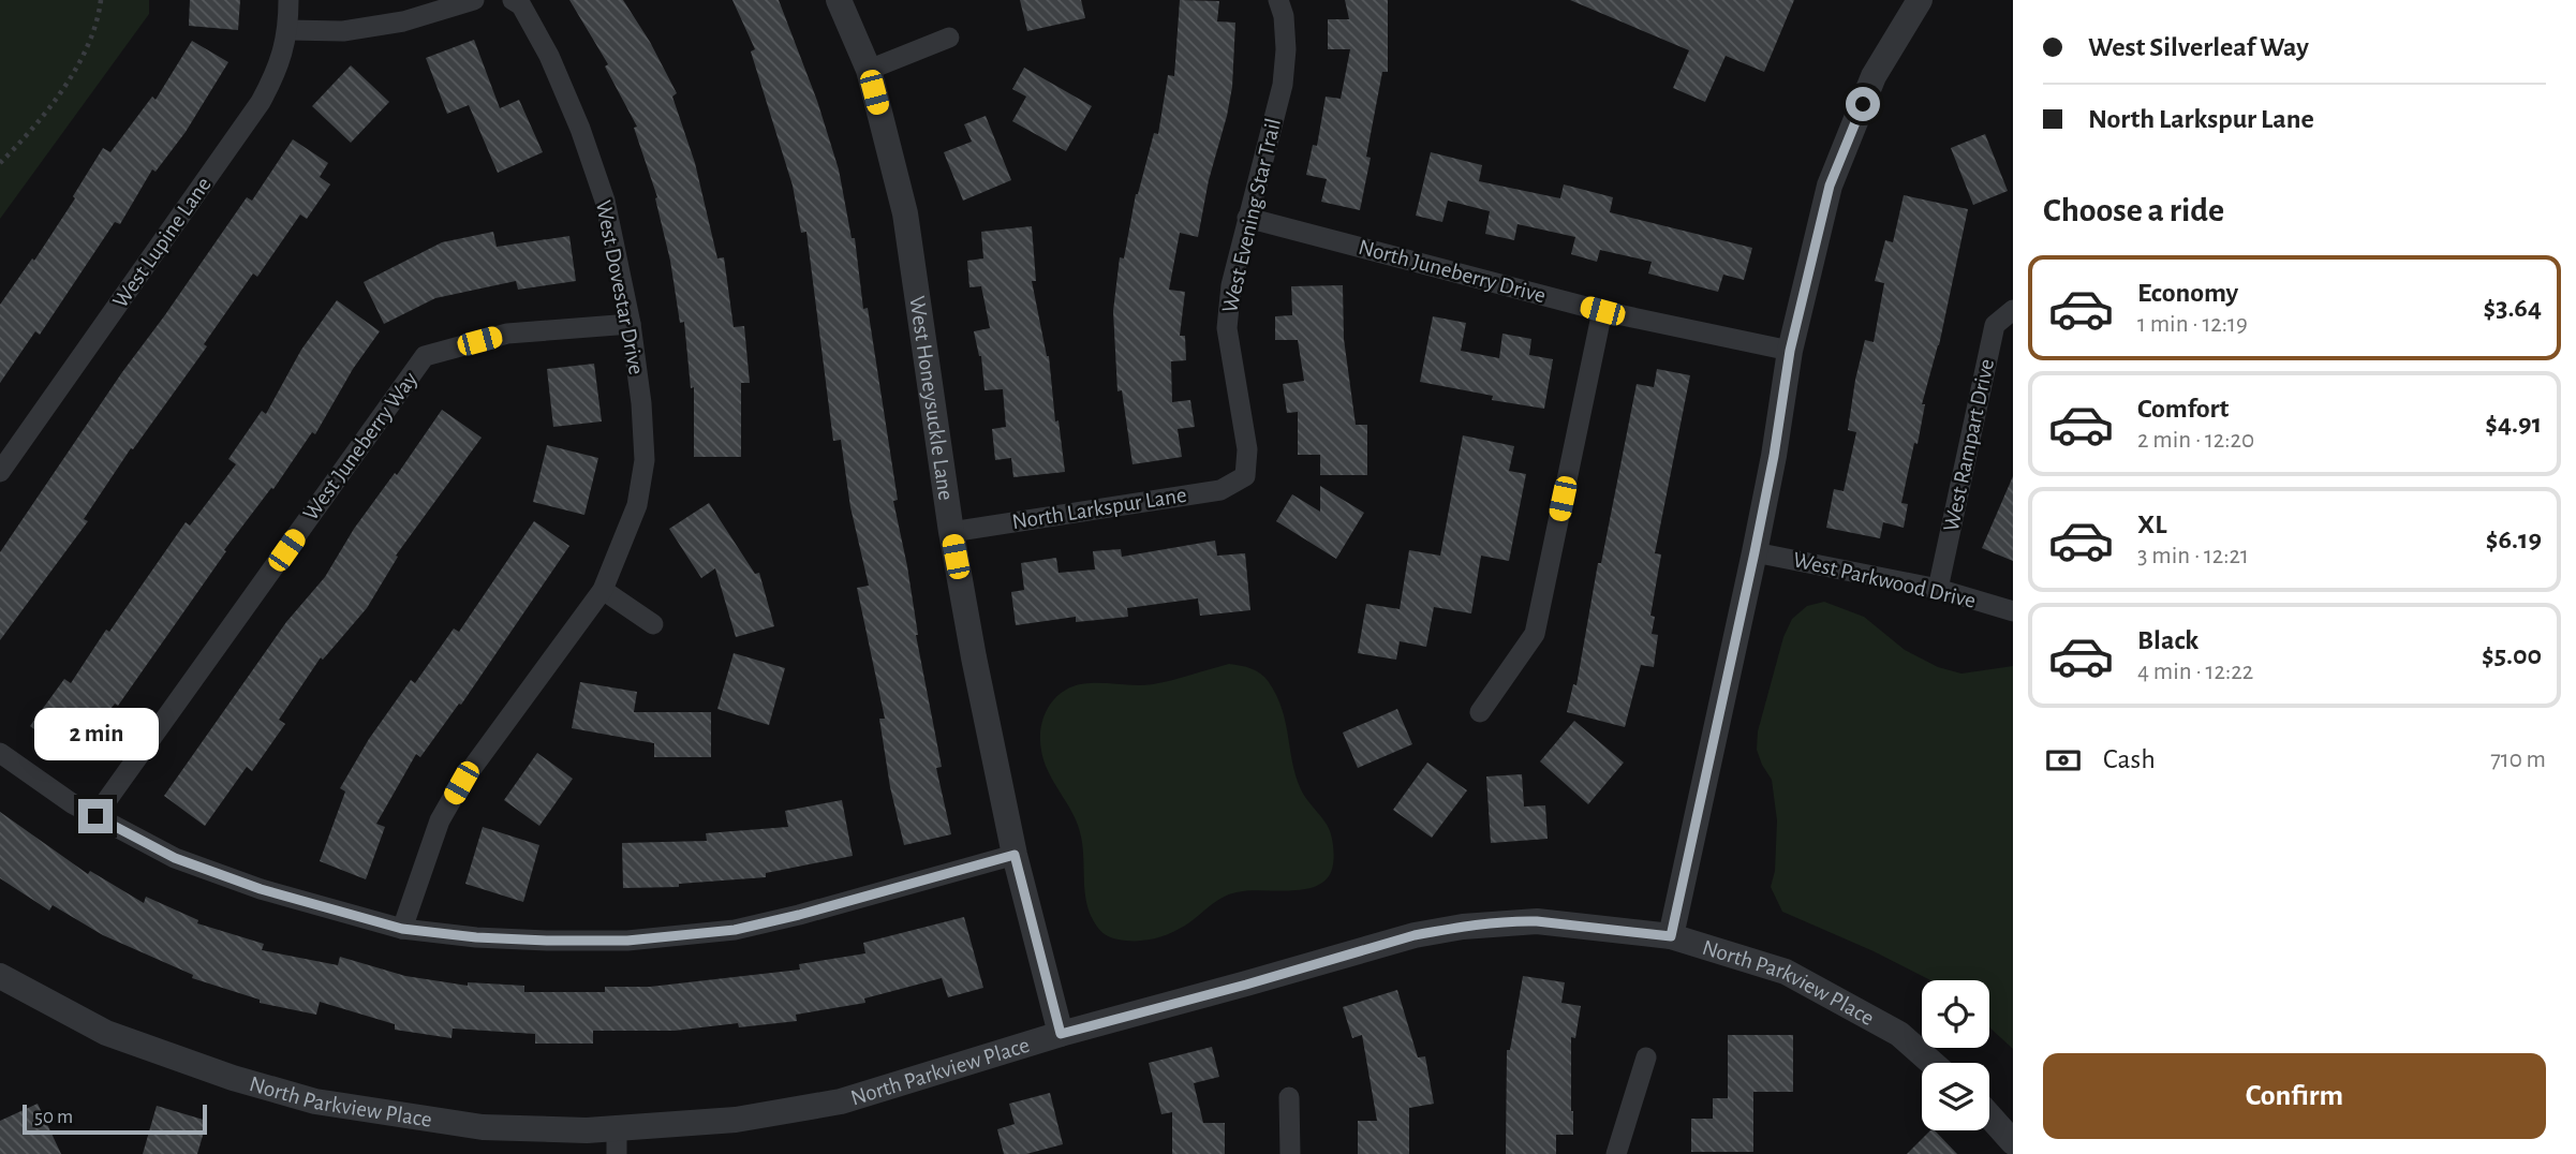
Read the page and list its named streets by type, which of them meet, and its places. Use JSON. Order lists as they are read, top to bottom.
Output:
{
  "streets": {
    "street": [
      "West Evening Star Trail",
      "West Lupine Lane",
      "North Juneberry Drive",
      "West Dovestar Drive",
      "West Honeysuckle Lane",
      "West Rampart Drive",
      "West Juneberry Way",
      "North Larkspur Lane",
      "West Parkwood Drive",
      "North Parkview Place"
    ]
  },
  "crossings": [
    ["West Evening Star Trail", "North Juneberry Drive"],
    ["West Evening Star Trail", "North Larkspur Lane"],
    ["West Dovestar Drive", "West Juneberry Way"],
    ["West Honeysuckle Lane", "North Larkspur Lane"],
    ["West Honeysuckle Lane", "North Parkview Place"],
    ["West Rampart Drive", "West Parkwood Drive"]
  ],
  "scale_bar": "50 m",
  "page": {
    "banner": ["West Silverleaf Way", "North Larkspur Lane"],
    "heading": "Choose a ride",
    "list": [
      {
        "name": "Economy",
        "note": "1 min · 12:19",
        "value": "$3.64"
      },
      {
        "name": "Comfort",
        "note": "2 min · 12:20",
        "value": "$4.91"
      },
      {
        "name": "XL",
        "note": "3 min · 12:21",
        "value": "$6.19"
      },
      {
        "name": "Black",
        "note": "4 min · 12:22",
        "value": "$5.00"
      }
    ],
    "bubble": "2 min",
    "pay": ["Cash", "710 m"],
    "buttons": "Confirm",
    "scale": "50 m"
  }
}
